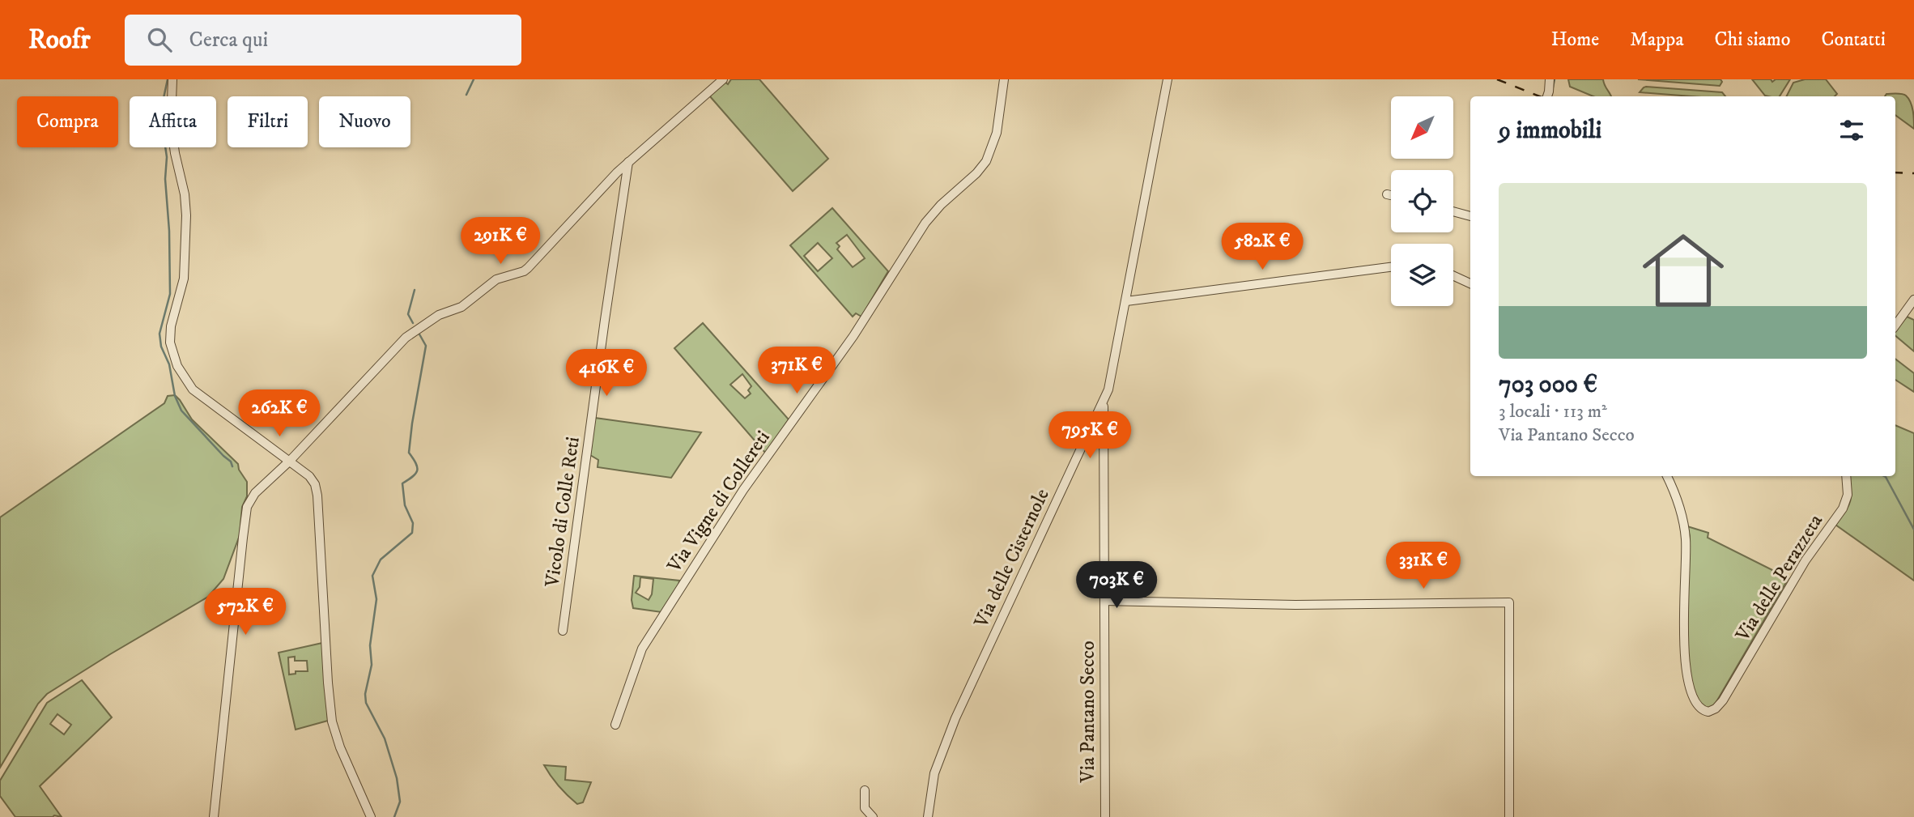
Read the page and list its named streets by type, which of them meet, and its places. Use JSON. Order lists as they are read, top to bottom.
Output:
{
  "streets": {
    "street": [
      "Via Vigne di Collereti",
      "Vicolo di Colle Reti",
      "Via delle Cisternole",
      "Via delle Perazzeta",
      "Via Pantano Secco"
    ]
  },
  "crossings": [
    ["Via delle Cisternole", "Via Pantano Secco"]
  ],
  "north": "bottom left",
  "page": {
    "header": "Roofr",
    "search": "Cerca qui",
    "nav": [
      "Home",
      "Mappa",
      "Chi siamo",
      "Contatti"
    ],
    "chip": [
      "Compra",
      "Affitta",
      "Filtri",
      "Nuovo"
    ],
    "heading": "9 immobili",
    "list": [
      {
        "name": "703 000 €",
        "note": "3 locali · 113 m² · Via Pantano Secco"
      }
    ],
    "price": [
      "291K €",
      "582K €",
      "371K €",
      "416K €",
      "262K €",
      "795K €",
      "331K €",
      "703K €",
      "572K €"
    ]
  }
}
